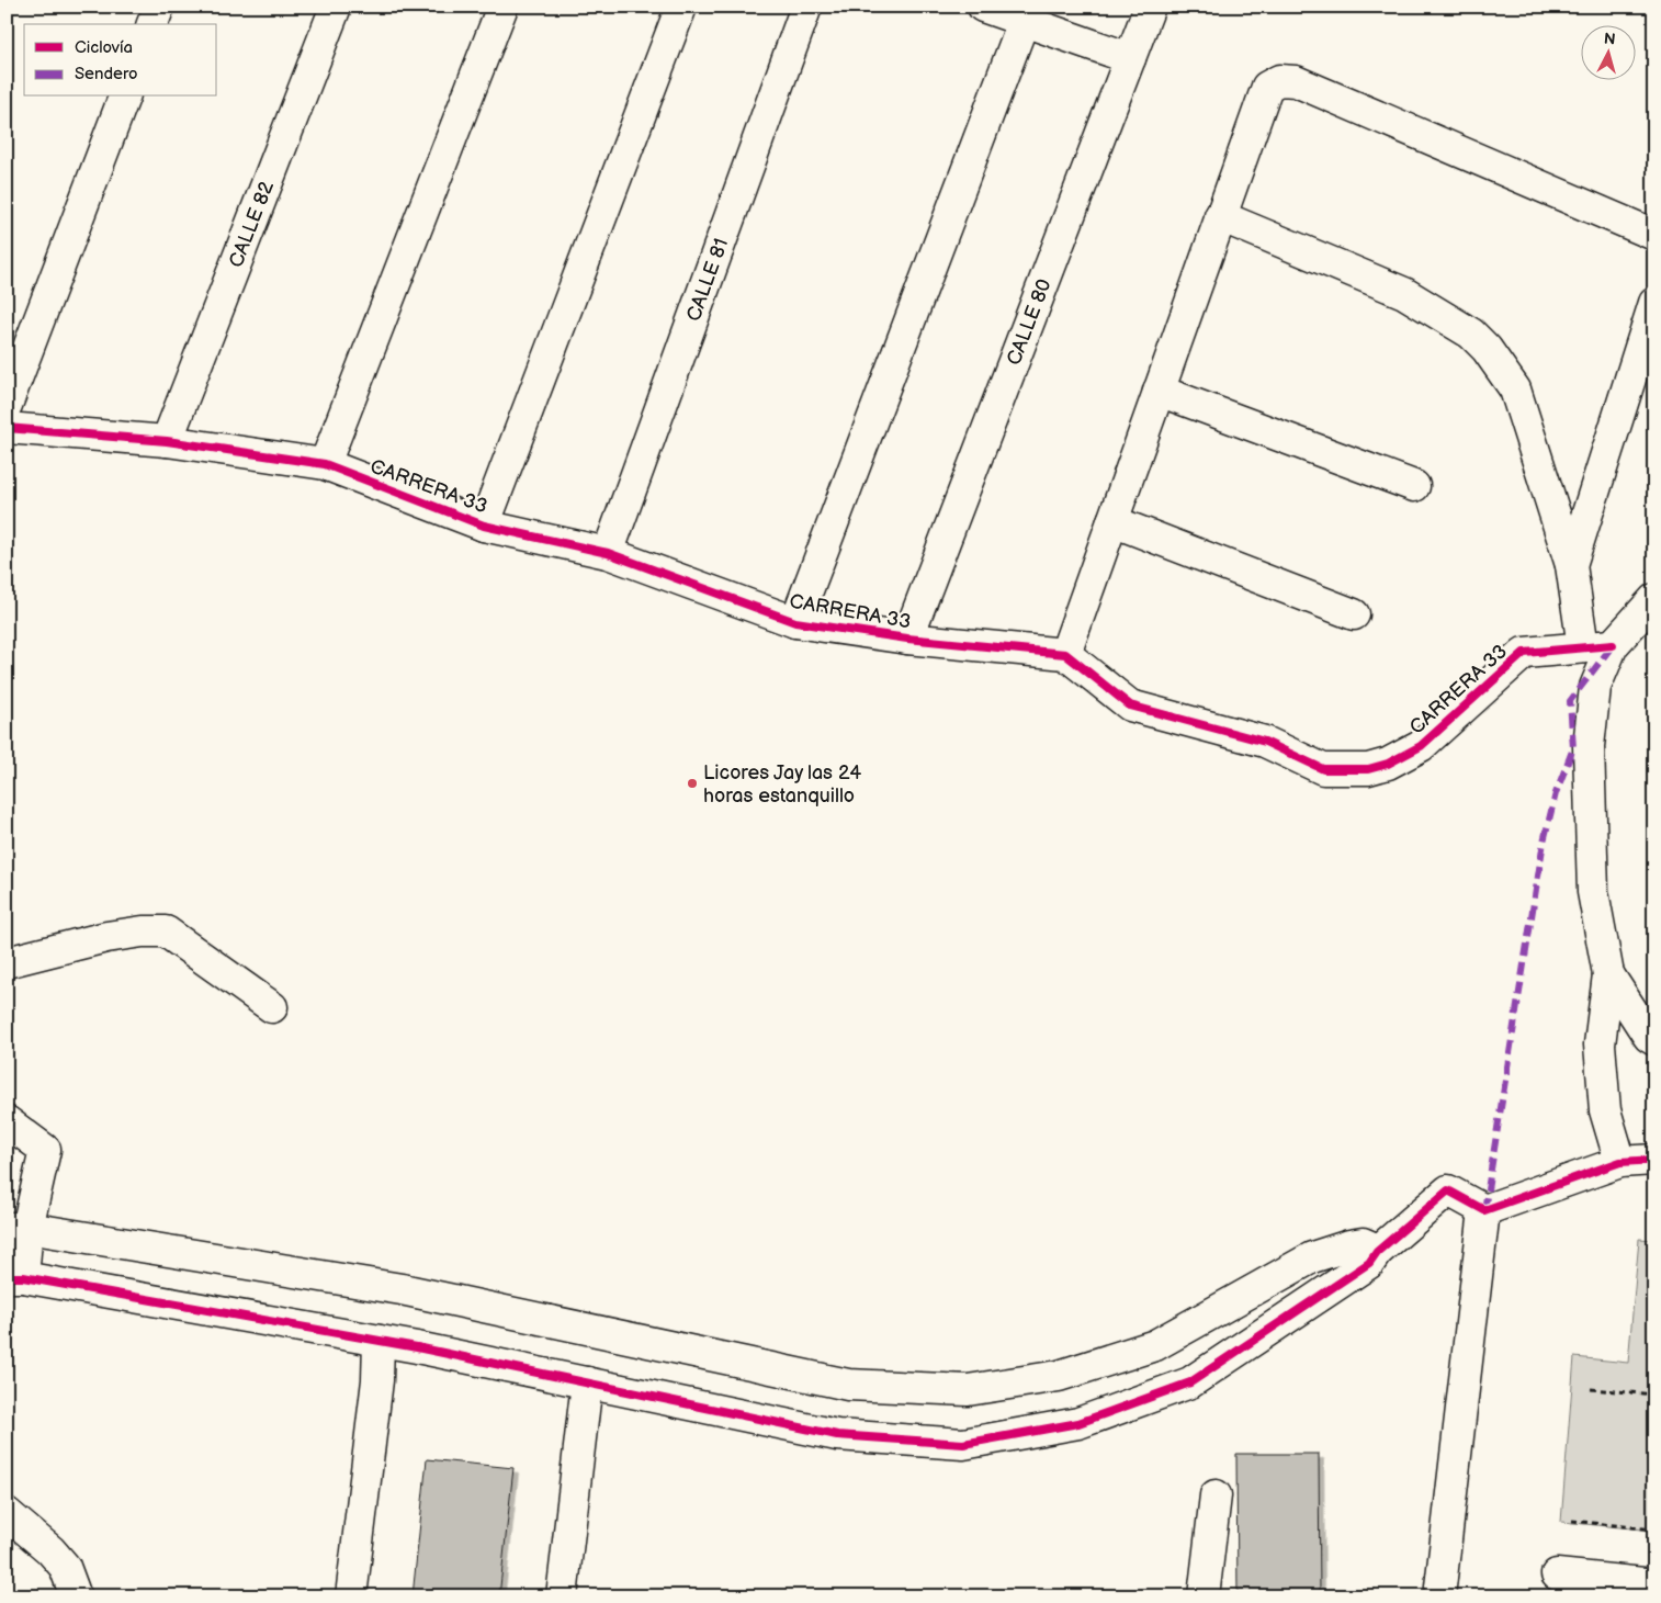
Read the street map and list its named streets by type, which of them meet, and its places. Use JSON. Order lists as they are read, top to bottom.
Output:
{
  "streets": {
    "street": [
      "CALLE 82",
      "CALLE 81",
      "CALLE 80",
      "CARRERA 33"
    ]
  },
  "crossings": [
    ["CALLE 82", "CARRERA 33"],
    ["CALLE 81", "CARRERA 33"],
    ["CALLE 80", "CARRERA 33"]
  ],
  "places": ["Licores Jay las 24 horas estanquillo"],
  "legend": ["Ciclovía", "Sendero"],
  "north": "top"
}
